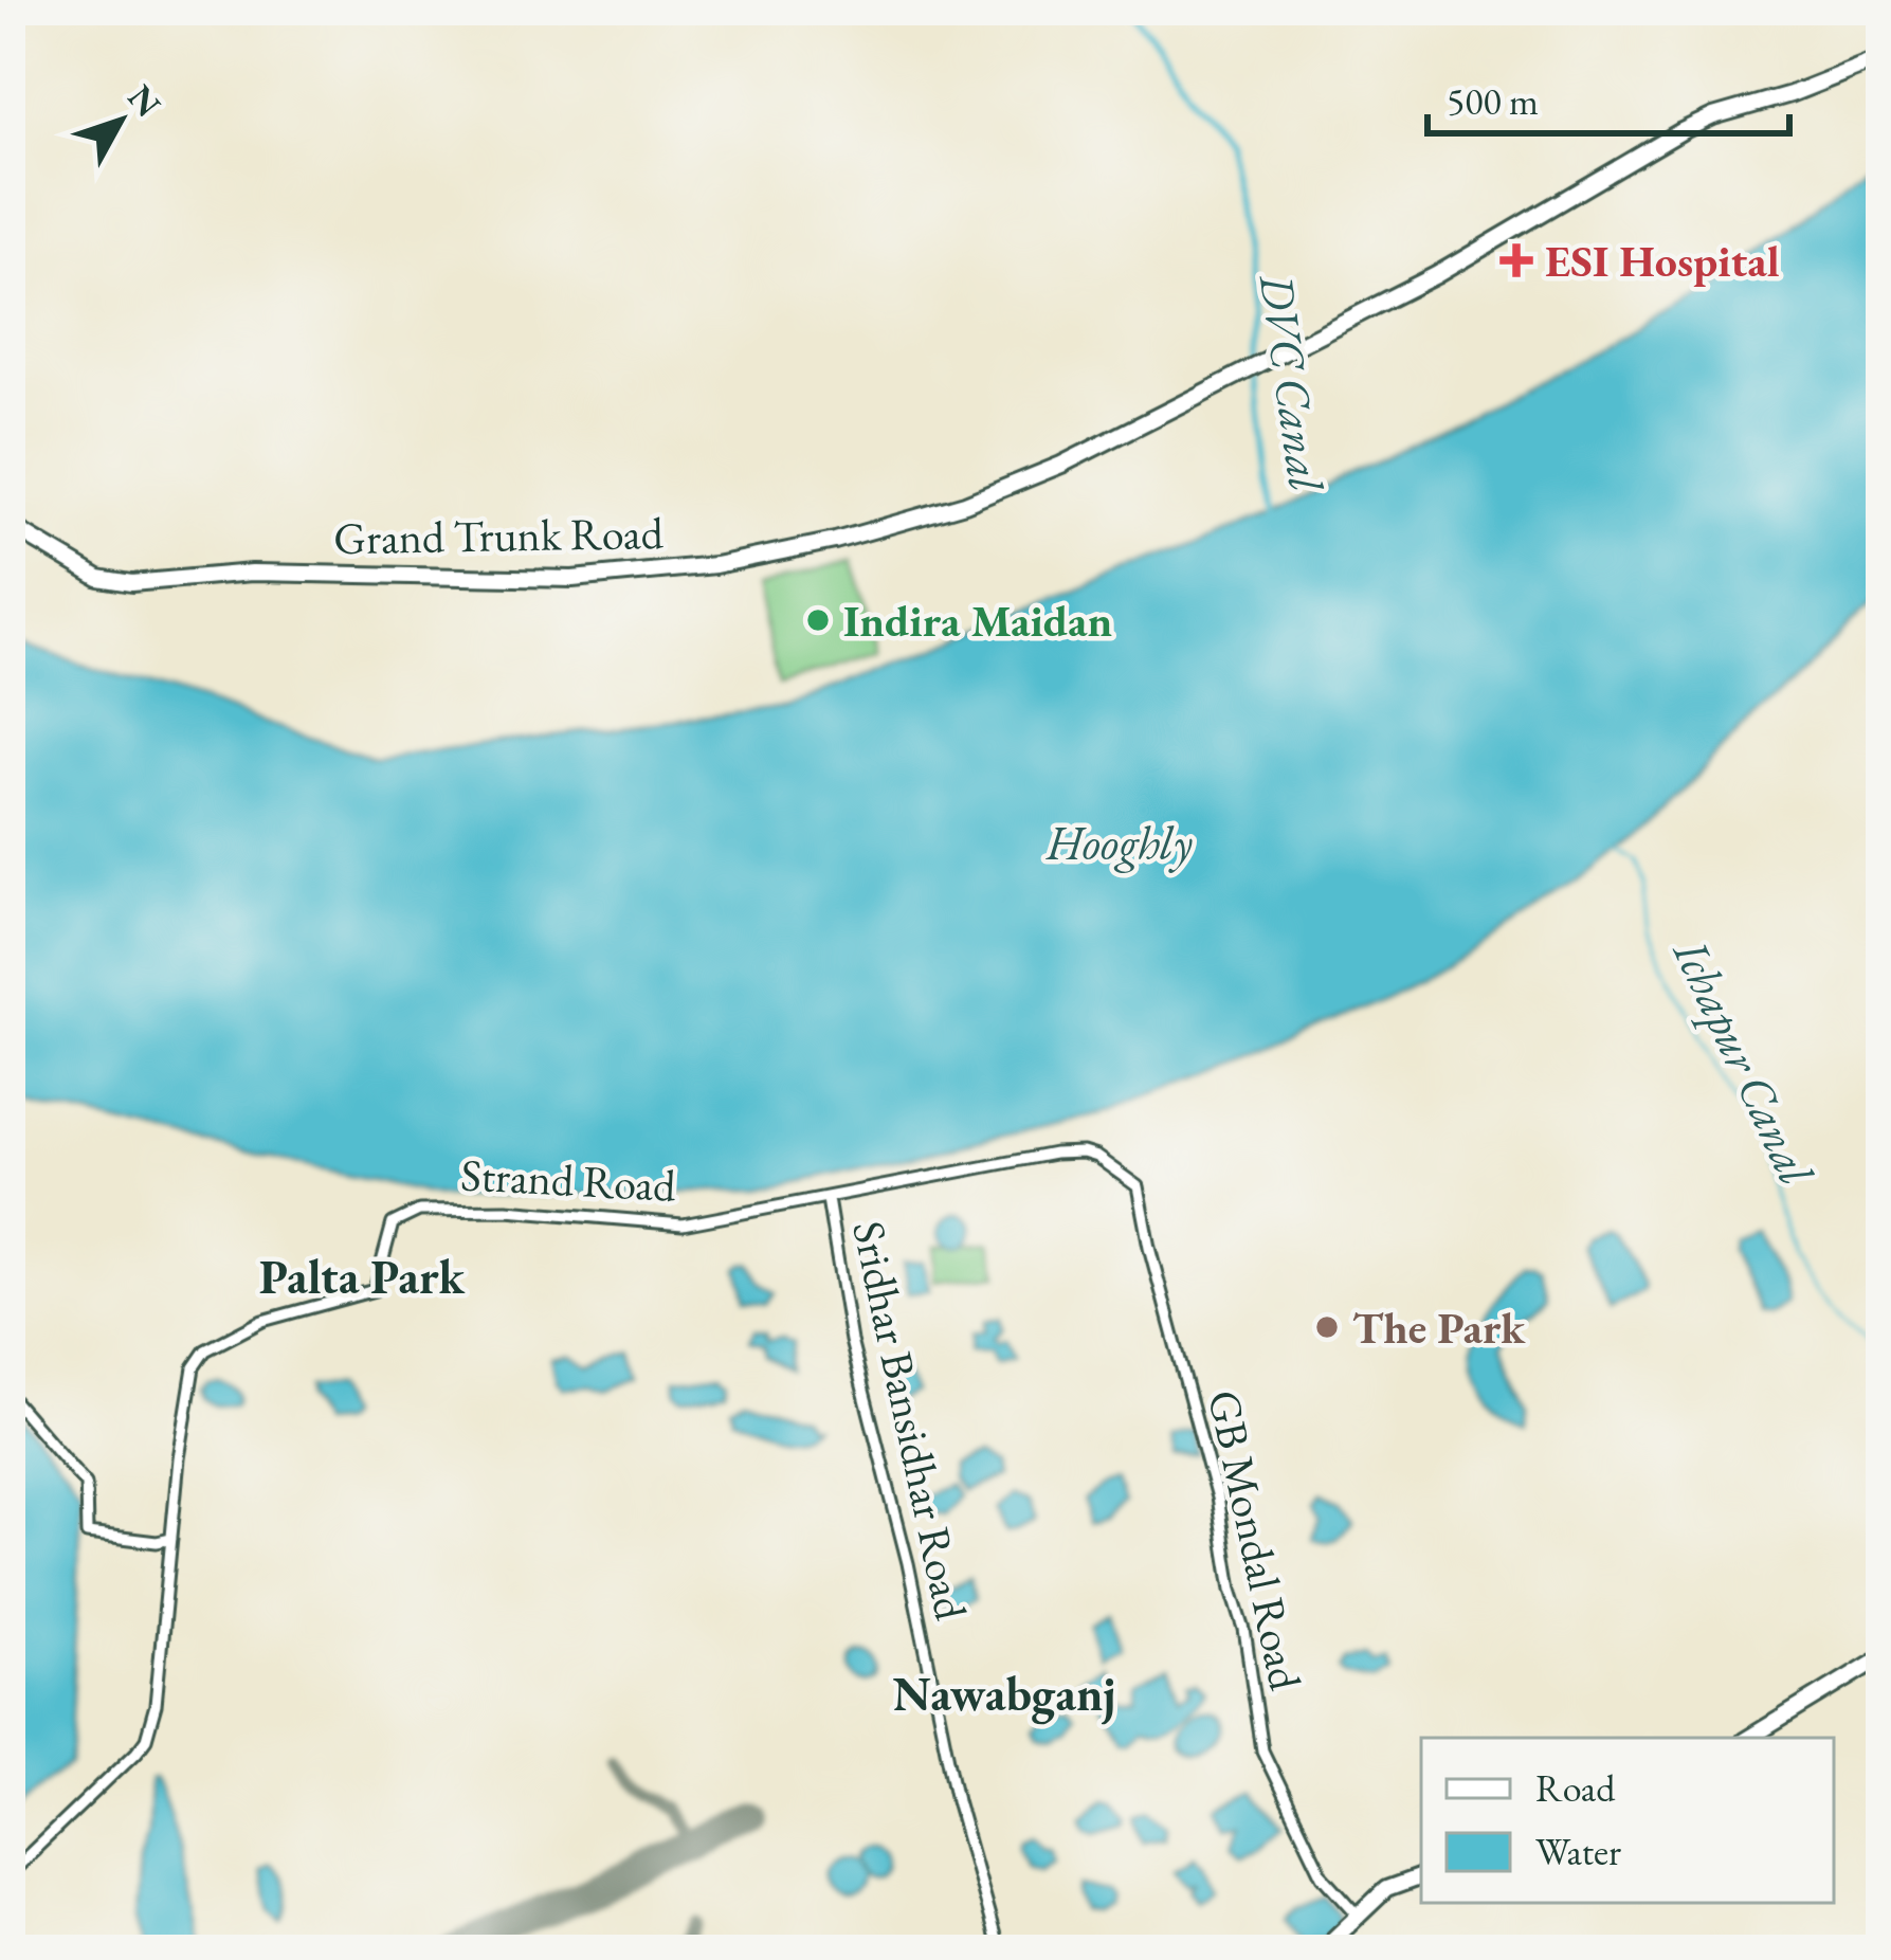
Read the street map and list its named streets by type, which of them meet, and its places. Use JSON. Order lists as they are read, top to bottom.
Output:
{
  "streets": {
    "main road": ["Grand Trunk Road"],
    "street": ["Strand Road", "Sridhar Bansidhar Road", "GB Mondal Road"]
  },
  "crossings": [
    ["Strand Road", "Sridhar Bansidhar Road"],
    ["Strand Road", "GB Mondal Road"]
  ],
  "districts": ["Palta Park", "Nawabganj"],
  "water": ["DVC Canal", "Hooghly", "Ichapur Canal"],
  "places": {
    "health": ["ESI Hospital"],
    "other": ["Indira Maidan", "The Park"]
  },
  "legend": ["Road", "Water"],
  "scale_bar": "500 m",
  "north": "top right"
}
